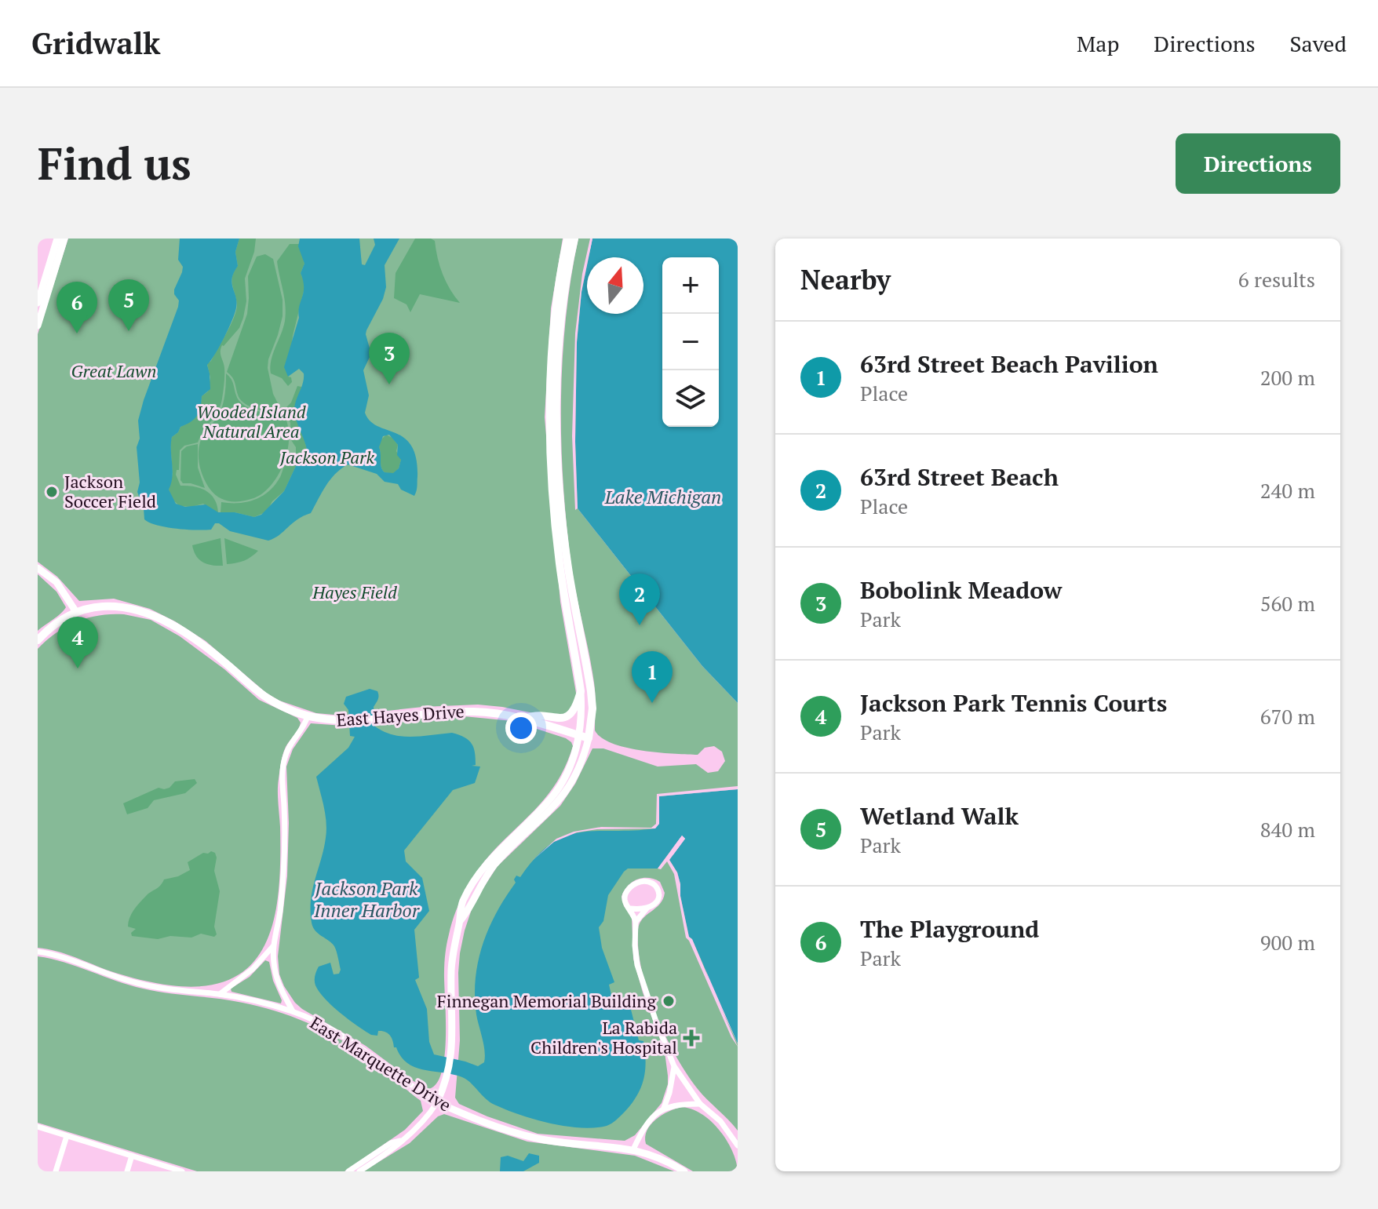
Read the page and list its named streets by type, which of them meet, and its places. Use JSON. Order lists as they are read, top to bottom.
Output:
{
  "streets": {
    "highway": ["East Hayes Drive"],
    "main road": ["East Marquette Drive"]
  },
  "water": ["Lake Michigan", "Jackson Park Inner Harbor"],
  "parks": [
    "Great Lawn",
    "Wooded Island Natural Area",
    "Jackson Park",
    "Hayes Field"
  ],
  "places": {
    "other": ["Jackson Soccer Field", "Finnegan Memorial Building"],
    "health": ["La Rabida Children's Hospital"]
  },
  "north": "top",
  "page": {
    "header": "Gridwalk",
    "nav": ["Map", "Directions", "Saved"],
    "buttons": "Directions",
    "title": "Find us",
    "heading": ["Nearby", "6 results"],
    "map_buttons": ["+", "−"],
    "pins": [
      "5",
      "6",
      "3",
      "2",
      "4",
      "1"
    ],
    "list": [
      {
        "mark": "1",
        "name": "63rd Street Beach Pavilion",
        "note": "Place",
        "value": "200 m"
      },
      {
        "mark": "2",
        "name": "63rd Street Beach",
        "note": "Place",
        "value": "240 m"
      },
      {
        "mark": "3",
        "name": "Bobolink Meadow",
        "note": "Park",
        "value": "560 m"
      },
      {
        "mark": "4",
        "name": "Jackson Park Tennis Courts",
        "note": "Park",
        "value": "670 m"
      },
      {
        "mark": "5",
        "name": "Wetland Walk",
        "note": "Park",
        "value": "840 m"
      },
      {
        "mark": "6",
        "name": "The Playground",
        "note": "Park",
        "value": "900 m"
      }
    ]
  }
}
